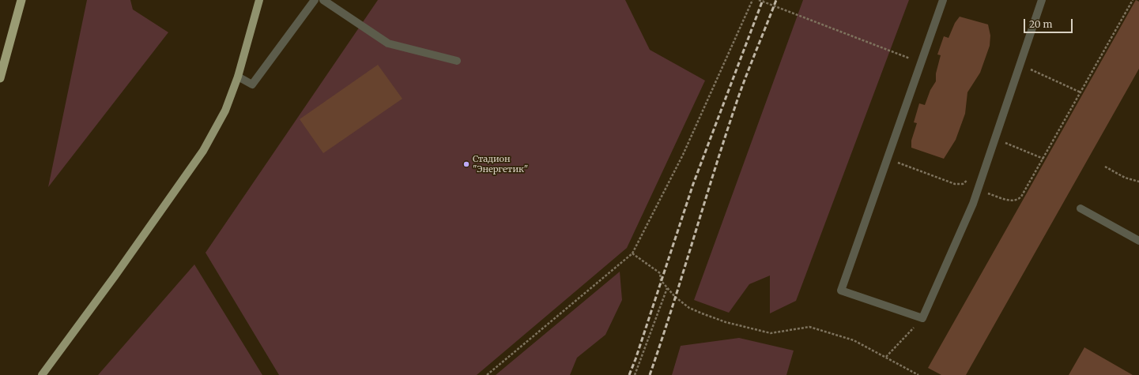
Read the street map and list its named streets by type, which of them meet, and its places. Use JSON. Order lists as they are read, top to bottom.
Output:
{
  "places": ["Стадион \"Энергетик\""],
  "scale_bar": "20 m"
}
